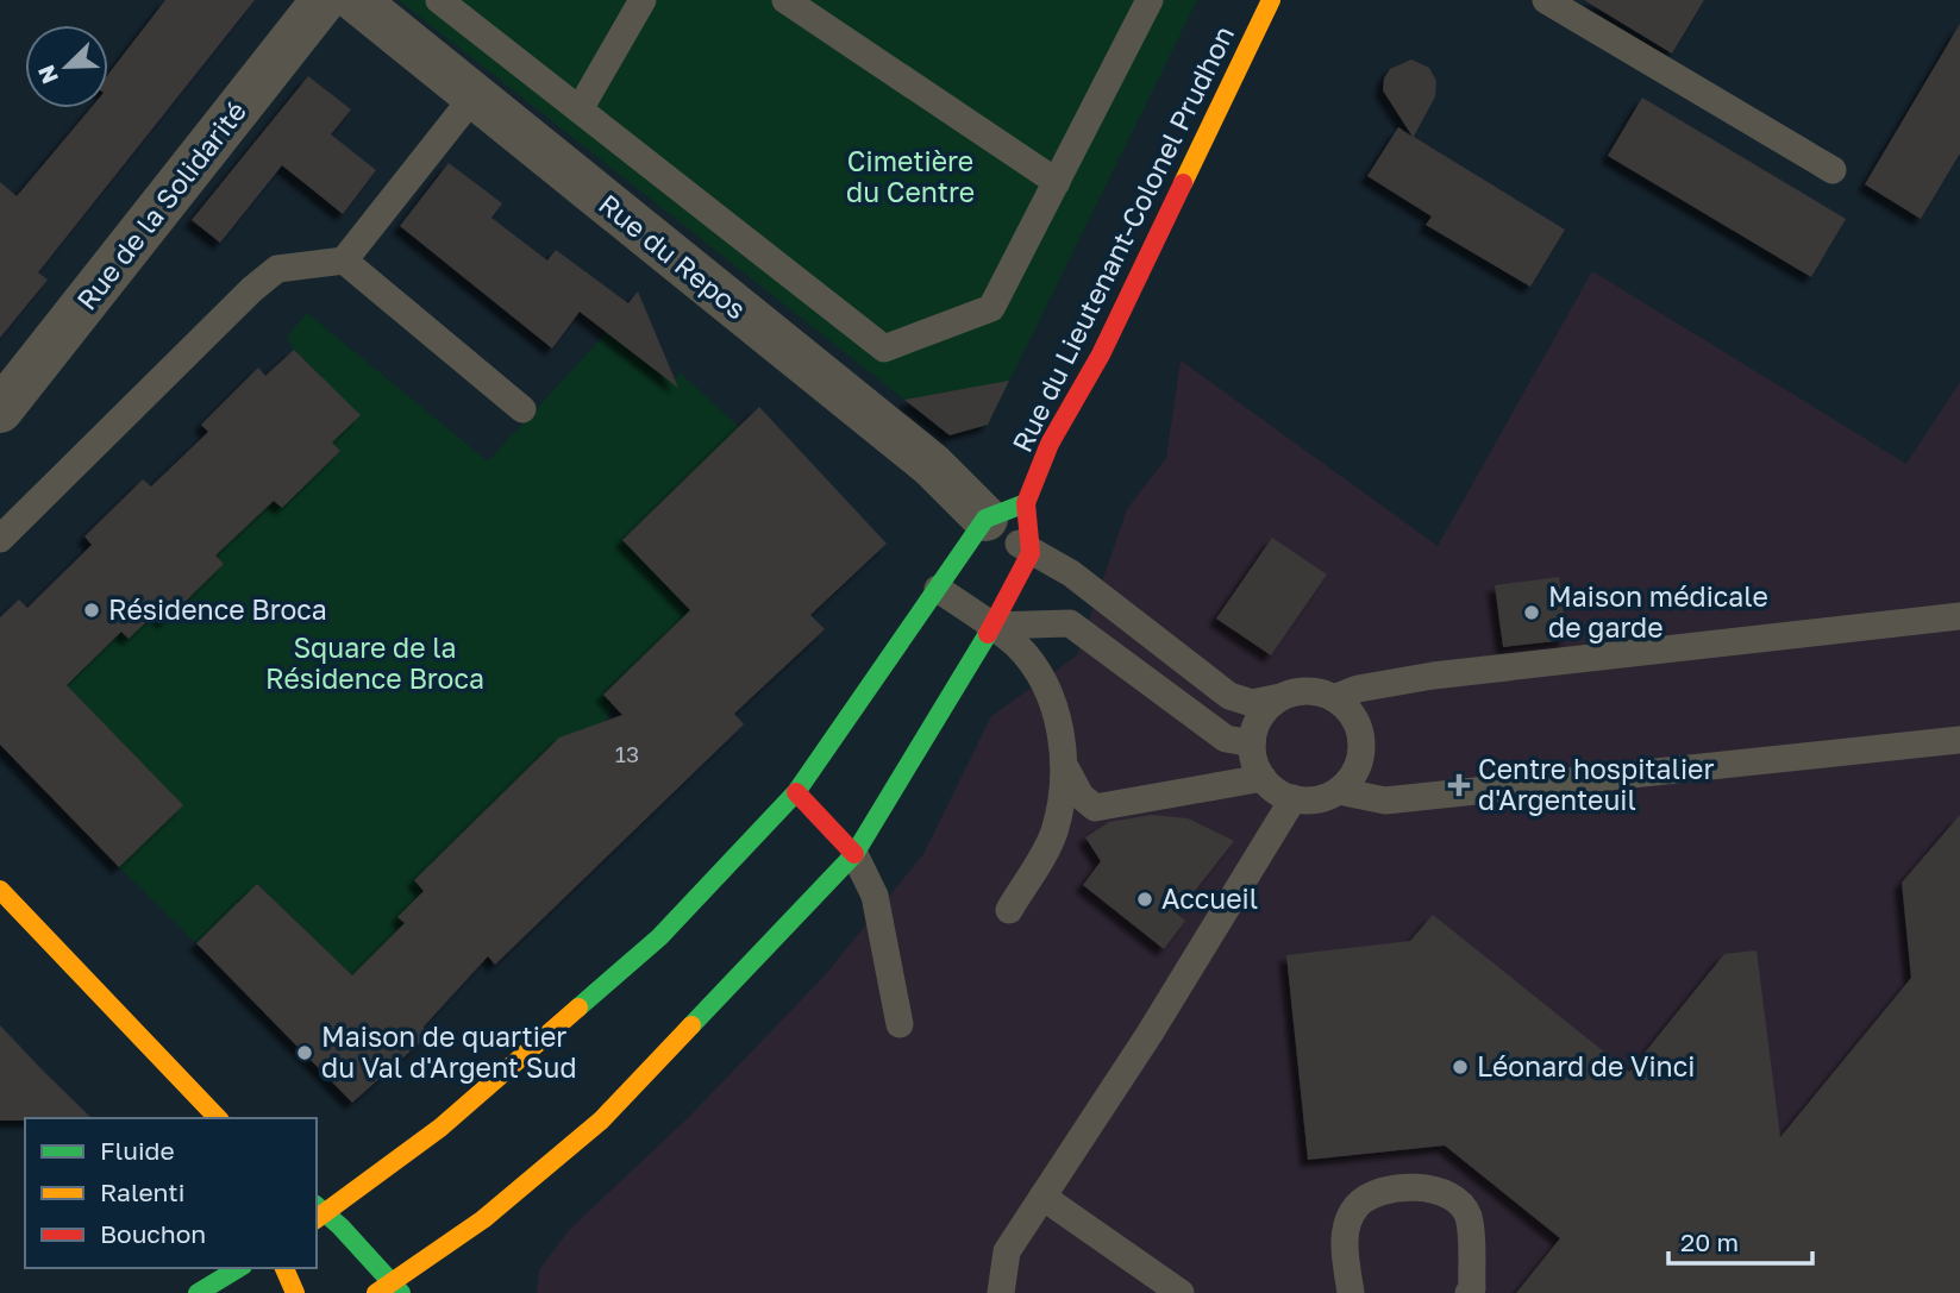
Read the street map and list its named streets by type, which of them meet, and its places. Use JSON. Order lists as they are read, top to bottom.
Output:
{
  "streets": {
    "main road": ["Rue du Lieutenant-Colonel Prudhon"],
    "street": ["Rue de la Solidarité", "Rue du Repos"]
  },
  "crossings": [
    ["Rue du Lieutenant-Colonel Prudhon", "Rue du Repos"]
  ],
  "parks": ["Cimetière du Centre", "Square de la Résidence Broca"],
  "places": {
    "other": [
      "Résidence Broca",
      "Maison médicale de garde",
      "Accueil",
      "Maison de quartier du Val d'Argent Sud",
      "Léonard de Vinci"
    ],
    "health": ["Centre hospitalier d'Argenteuil"]
  },
  "house_numbers": ["13"],
  "legend": ["Fluide", "Ralenti", "Bouchon"],
  "scale_bar": "20 m",
  "north": "bottom left"
}
